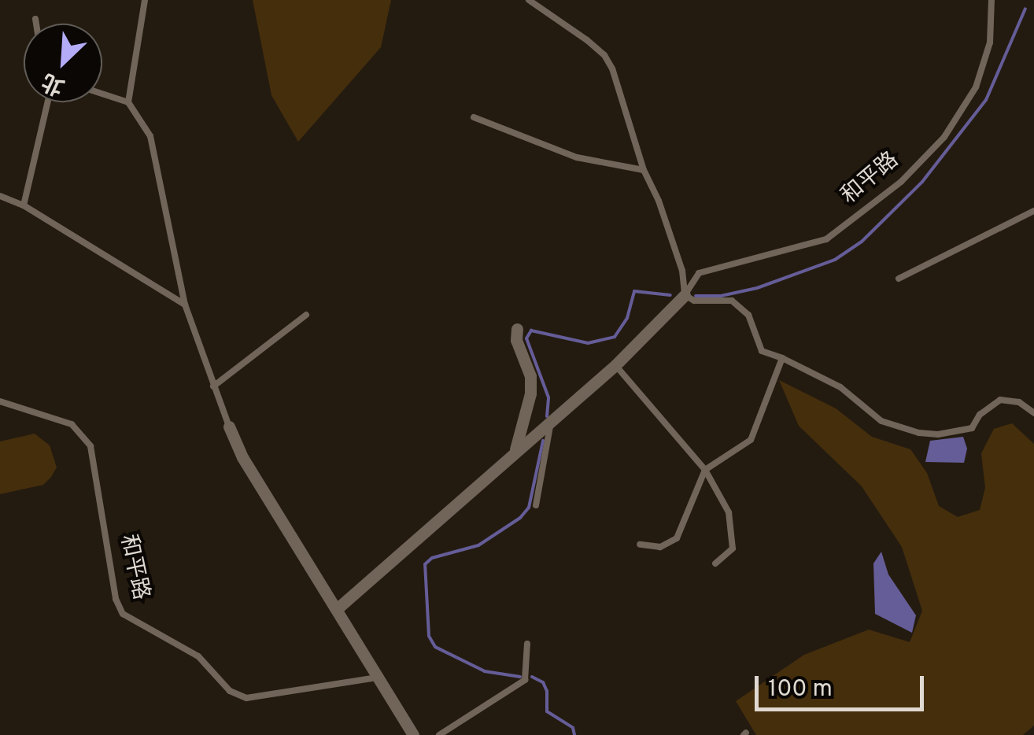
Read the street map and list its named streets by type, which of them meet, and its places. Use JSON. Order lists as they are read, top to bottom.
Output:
{
  "streets": {
    "street": ["和平路"]
  },
  "scale_bar": "100 m",
  "north": "bottom left"
}
